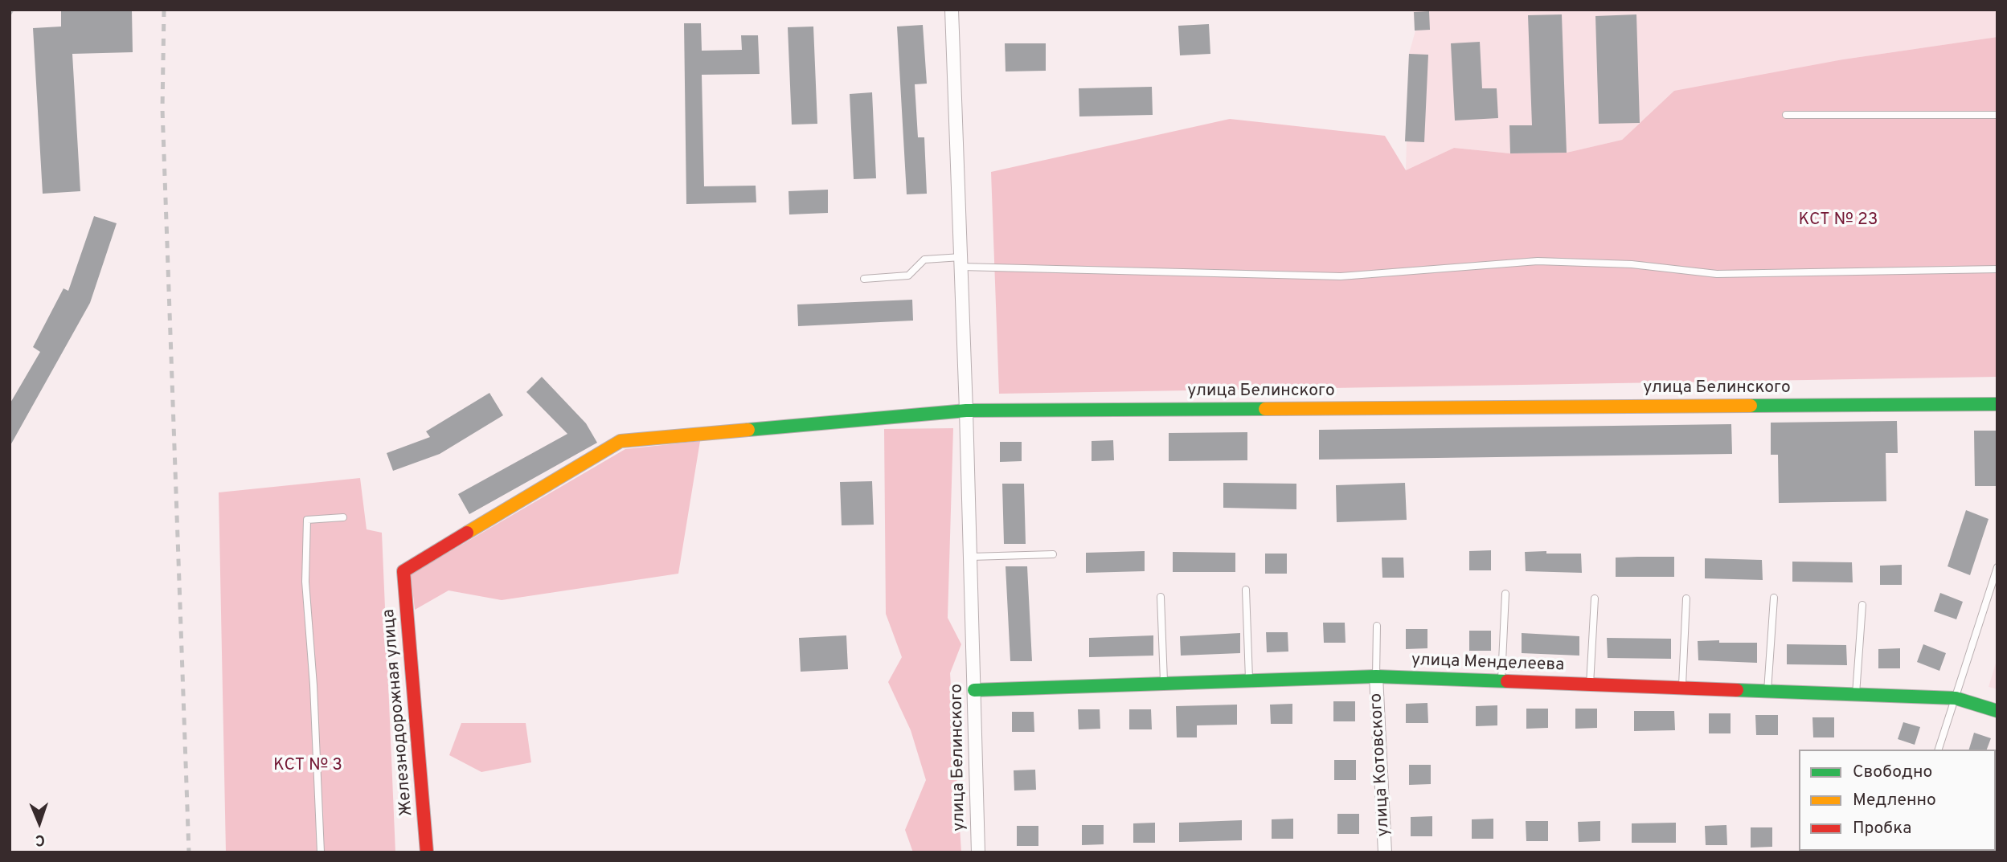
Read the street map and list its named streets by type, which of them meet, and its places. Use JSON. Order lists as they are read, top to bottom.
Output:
{
  "streets": {
    "street": [
      "улица Белинского",
      "улица Менделеева",
      "Железнодорожная улица",
      "улица Котовского"
    ]
  },
  "crossings": [
    ["улица Белинского", "улица Менделеева"],
    ["улица Белинского", "Железнодорожная улица"],
    ["улица Менделеева", "улица Котовского"]
  ],
  "parks": ["КСТ № 23", "КСТ № 3"],
  "legend": ["Свободно", "Медленно", "Пробка"],
  "north": "bottom"
}
